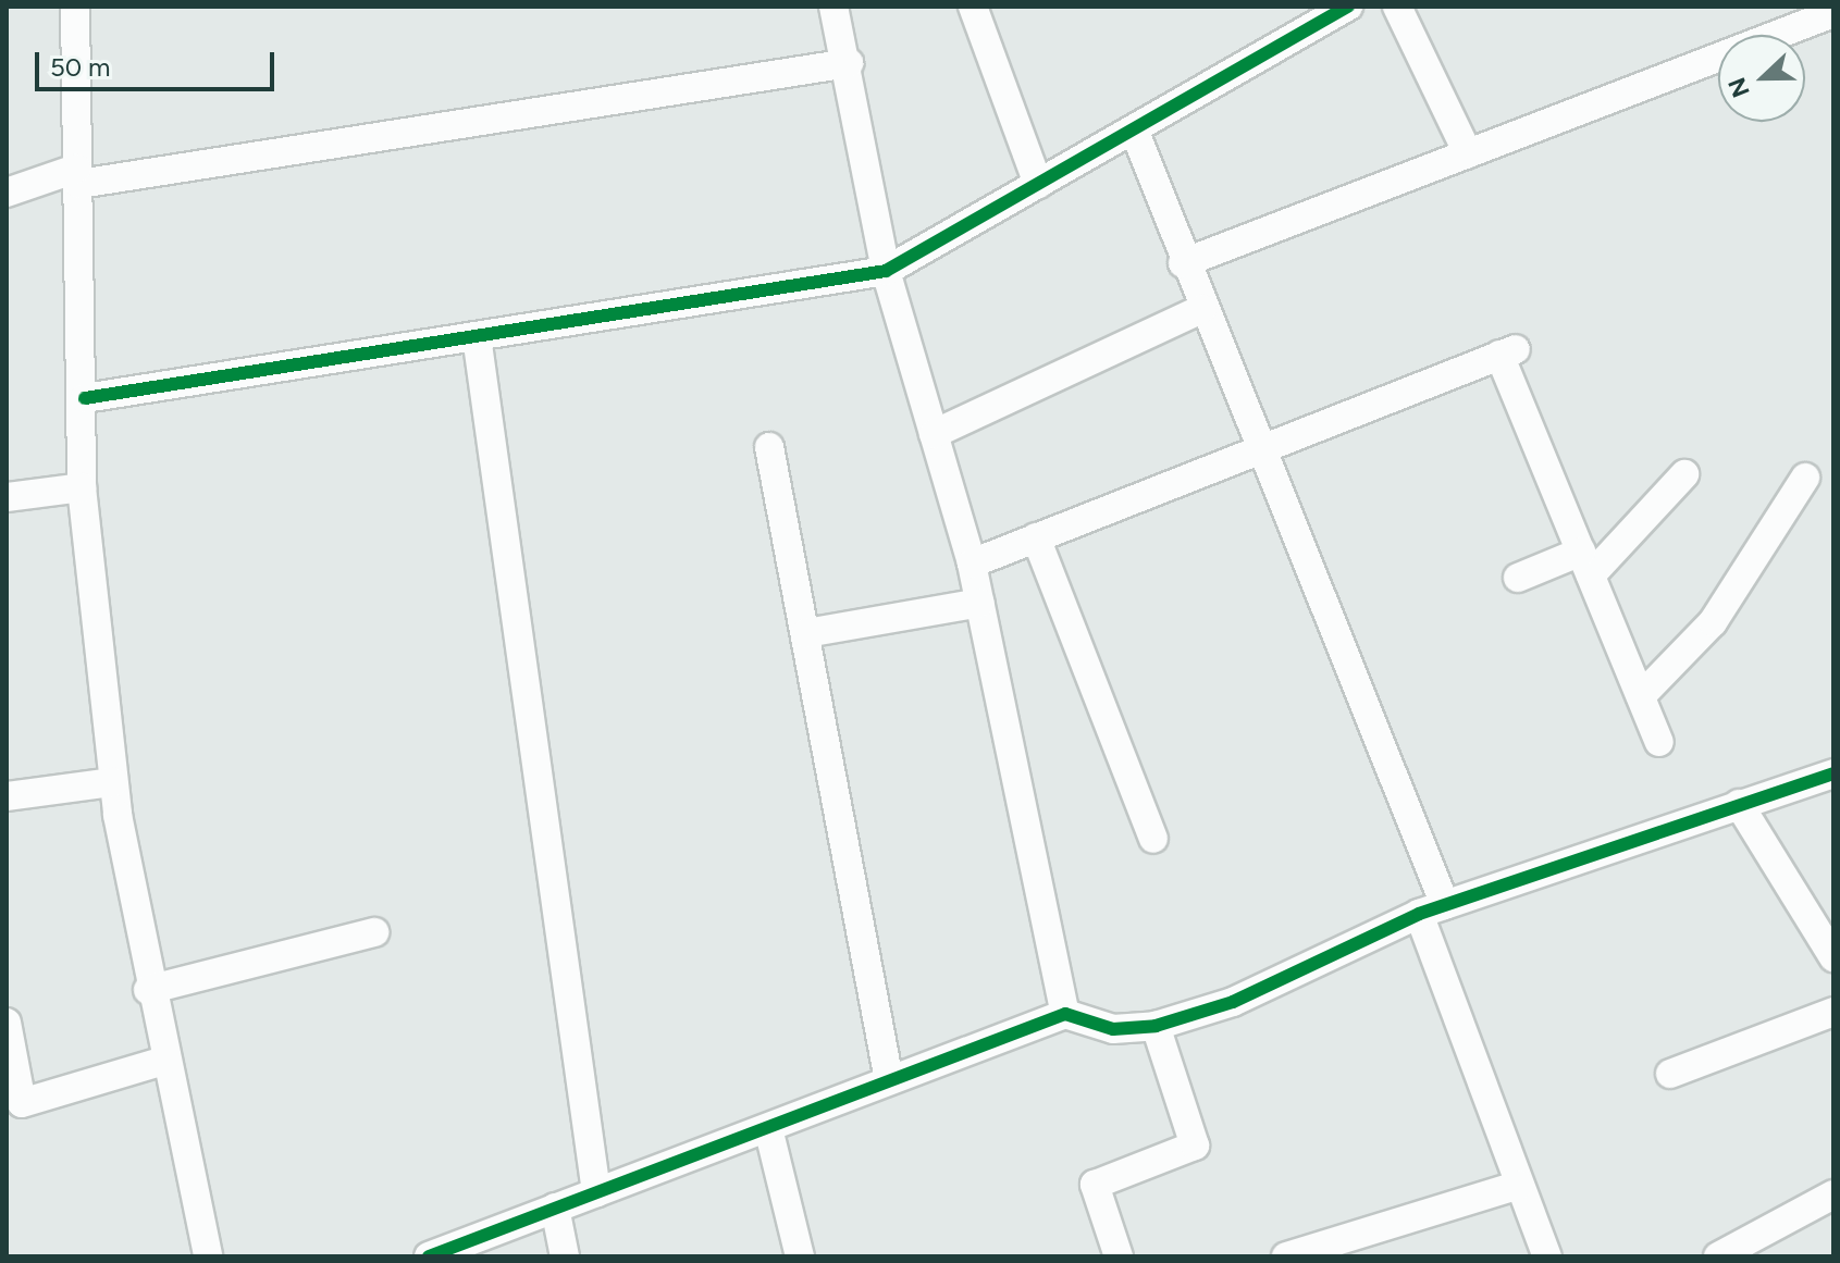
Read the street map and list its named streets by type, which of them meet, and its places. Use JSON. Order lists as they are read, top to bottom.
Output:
{
  "scale_bar": "50 m",
  "north": "left"
}
